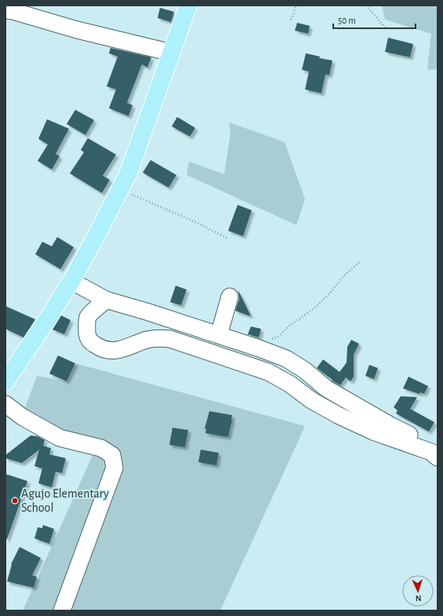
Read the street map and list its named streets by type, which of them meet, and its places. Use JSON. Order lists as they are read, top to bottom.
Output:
{
  "places": ["Agujo Elementary School"],
  "scale_bar": "50 m",
  "north": "bottom"
}
